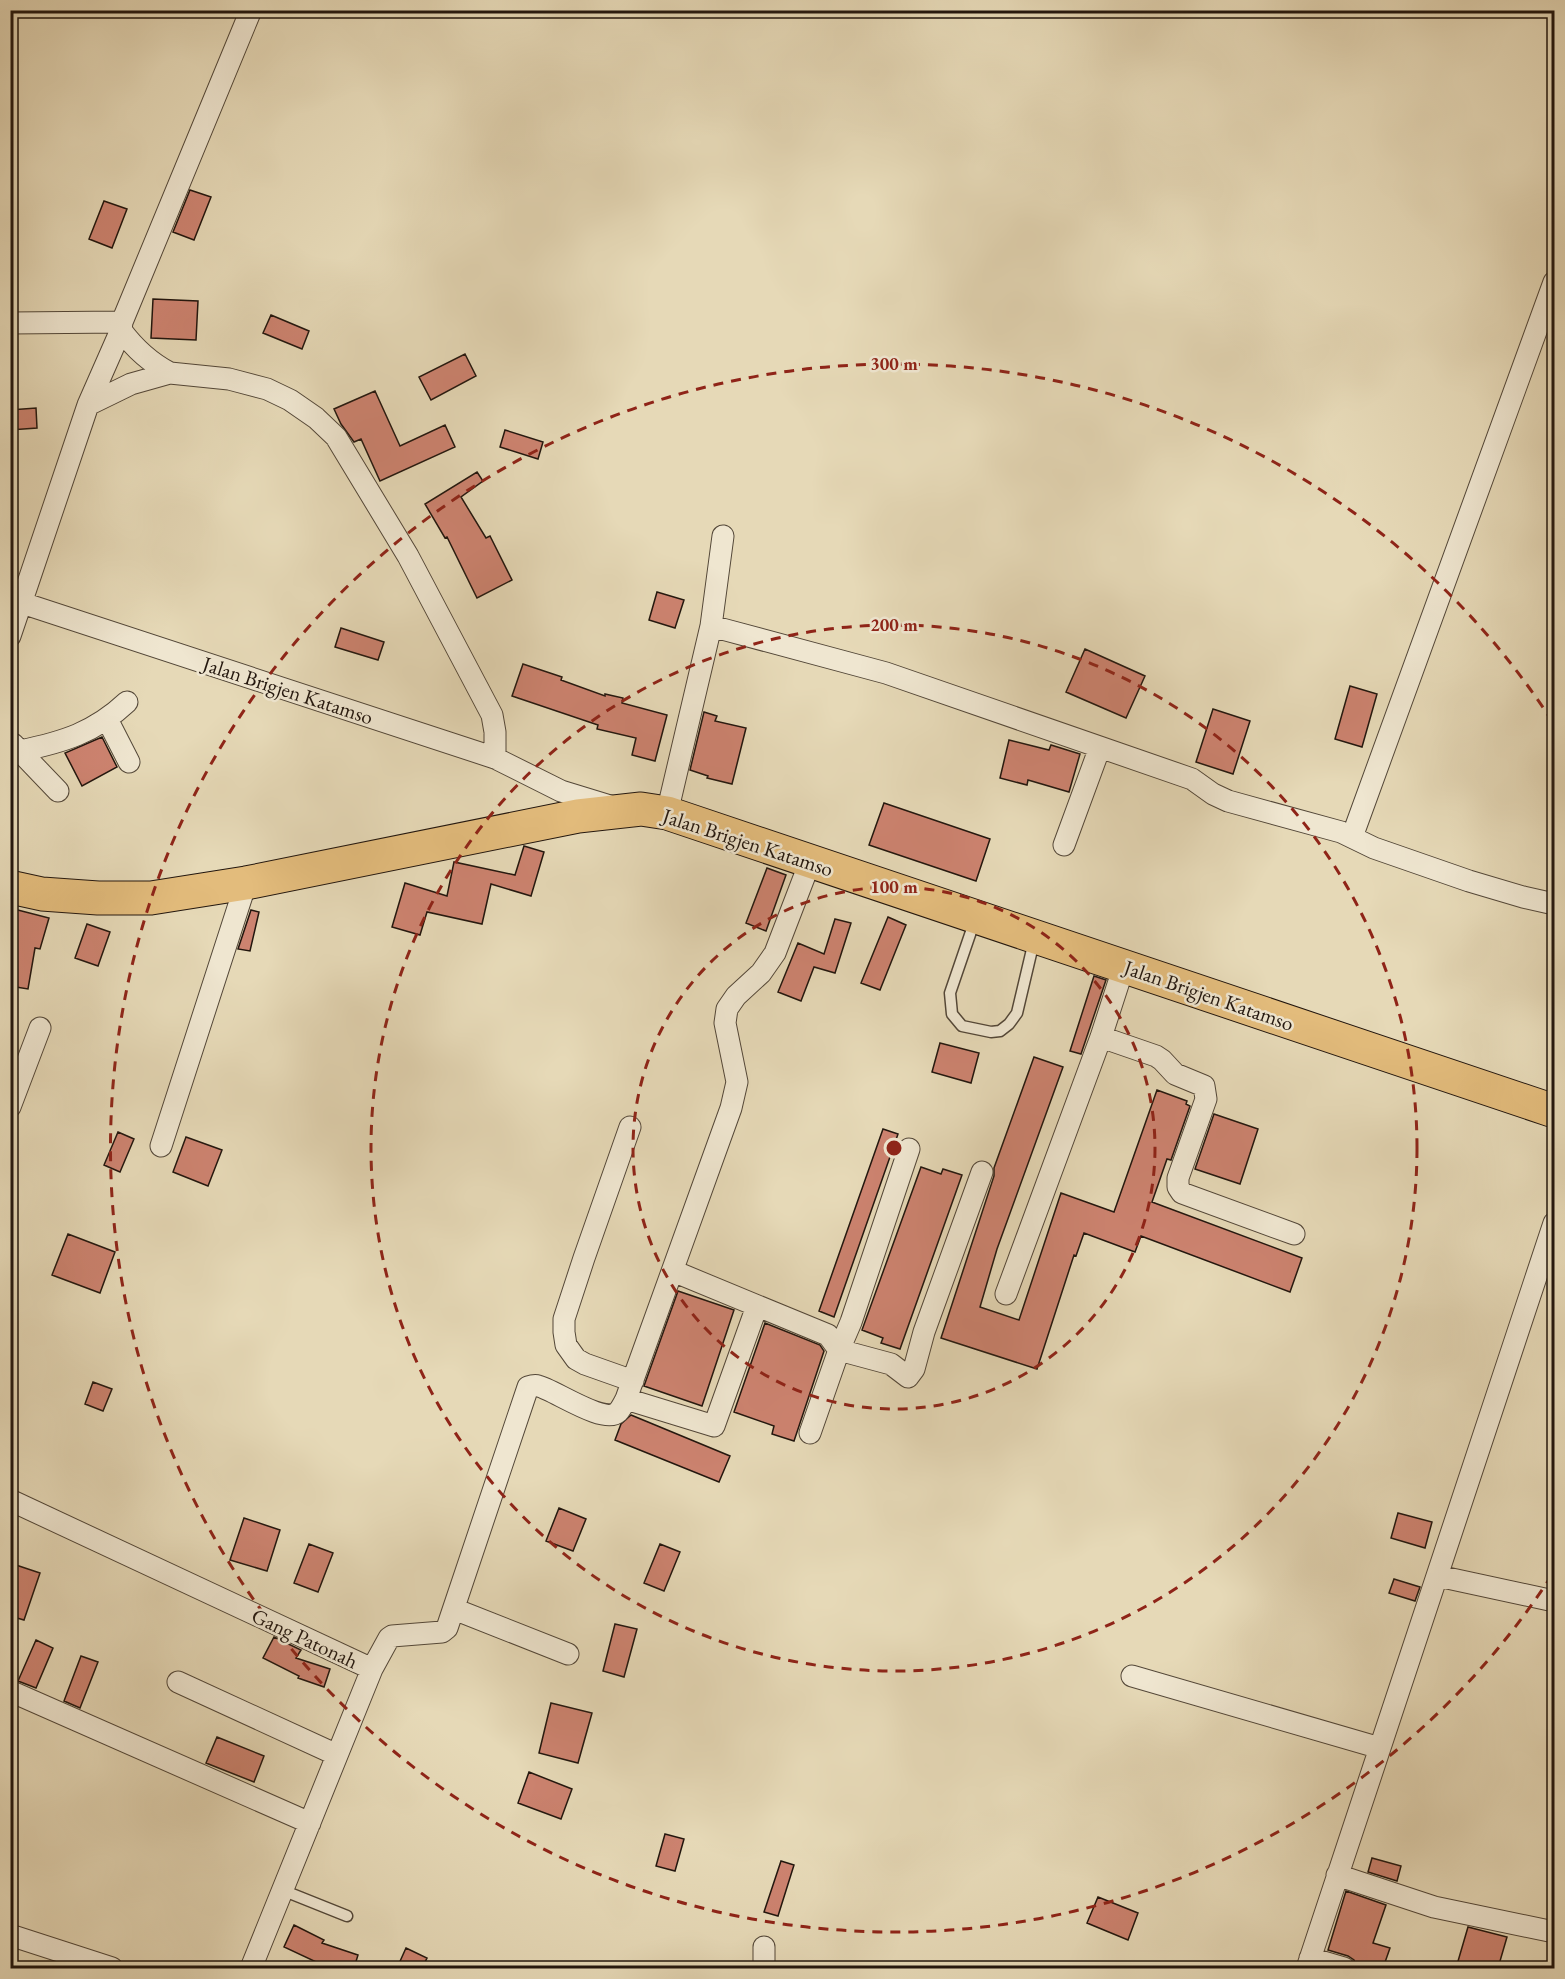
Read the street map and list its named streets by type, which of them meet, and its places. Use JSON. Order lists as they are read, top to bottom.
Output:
{
  "streets": {
    "main road": ["Jalan Brigjen Katamso"],
    "street": ["Gang Patonah"]
  },
  "rings": ["300 m", "200 m", "100 m"]
}
